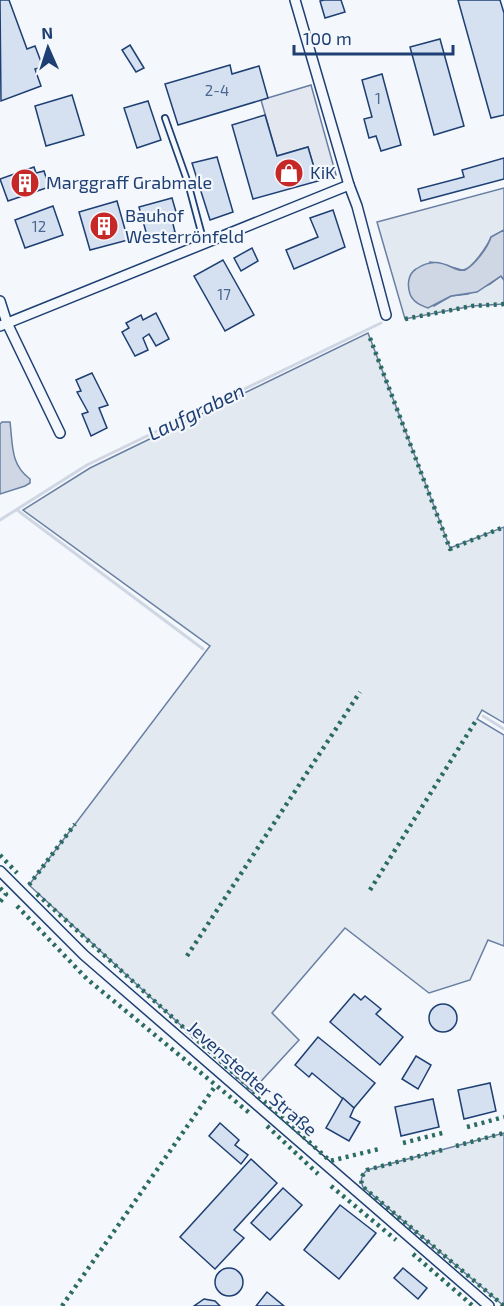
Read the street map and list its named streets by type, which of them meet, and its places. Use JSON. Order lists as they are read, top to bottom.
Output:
{
  "streets": {
    "street": ["Jevenstedter Straße"]
  },
  "water": ["Laufgraben"],
  "places": {
    "shop": ["KiK"],
    "building": ["Marggraff Grabmale", "Bauhof Westerrönfeld"]
  },
  "house_numbers": [
    "2-4",
    "1",
    "12",
    "17"
  ],
  "scale_bar": "100 m",
  "north": "top"
}
